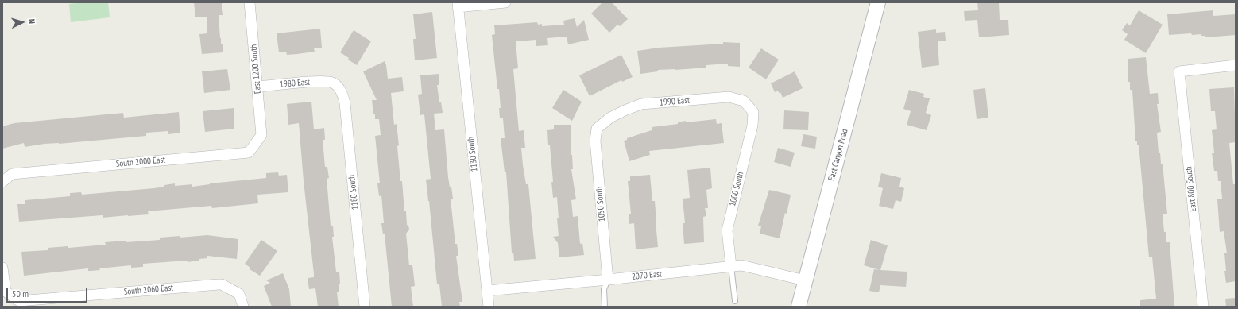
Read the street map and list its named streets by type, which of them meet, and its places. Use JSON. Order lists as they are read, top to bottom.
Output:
{
  "streets": {
    "main road": ["East Canyon Road"],
    "street": [
      "East 1200 South",
      "1980 East",
      "1990 East",
      "1130 South",
      "South 2000 East",
      "1000 South",
      "East 800 South",
      "1180 South",
      "1050 South",
      "2070 East",
      "South 2060 East"
    ]
  },
  "crossings": [
    ["East 1200 South", "1980 East"],
    ["East 1200 South", "South 2000 East"],
    ["1980 East", "1180 South"],
    ["1990 East", "1000 South"],
    ["1990 East", "1050 South"],
    ["1130 South", "2070 East"],
    ["East Canyon Road", "2070 East"],
    ["1000 South", "2070 East"],
    ["1050 South", "2070 East"]
  ],
  "scale_bar": "50 m",
  "north": "right"
}
